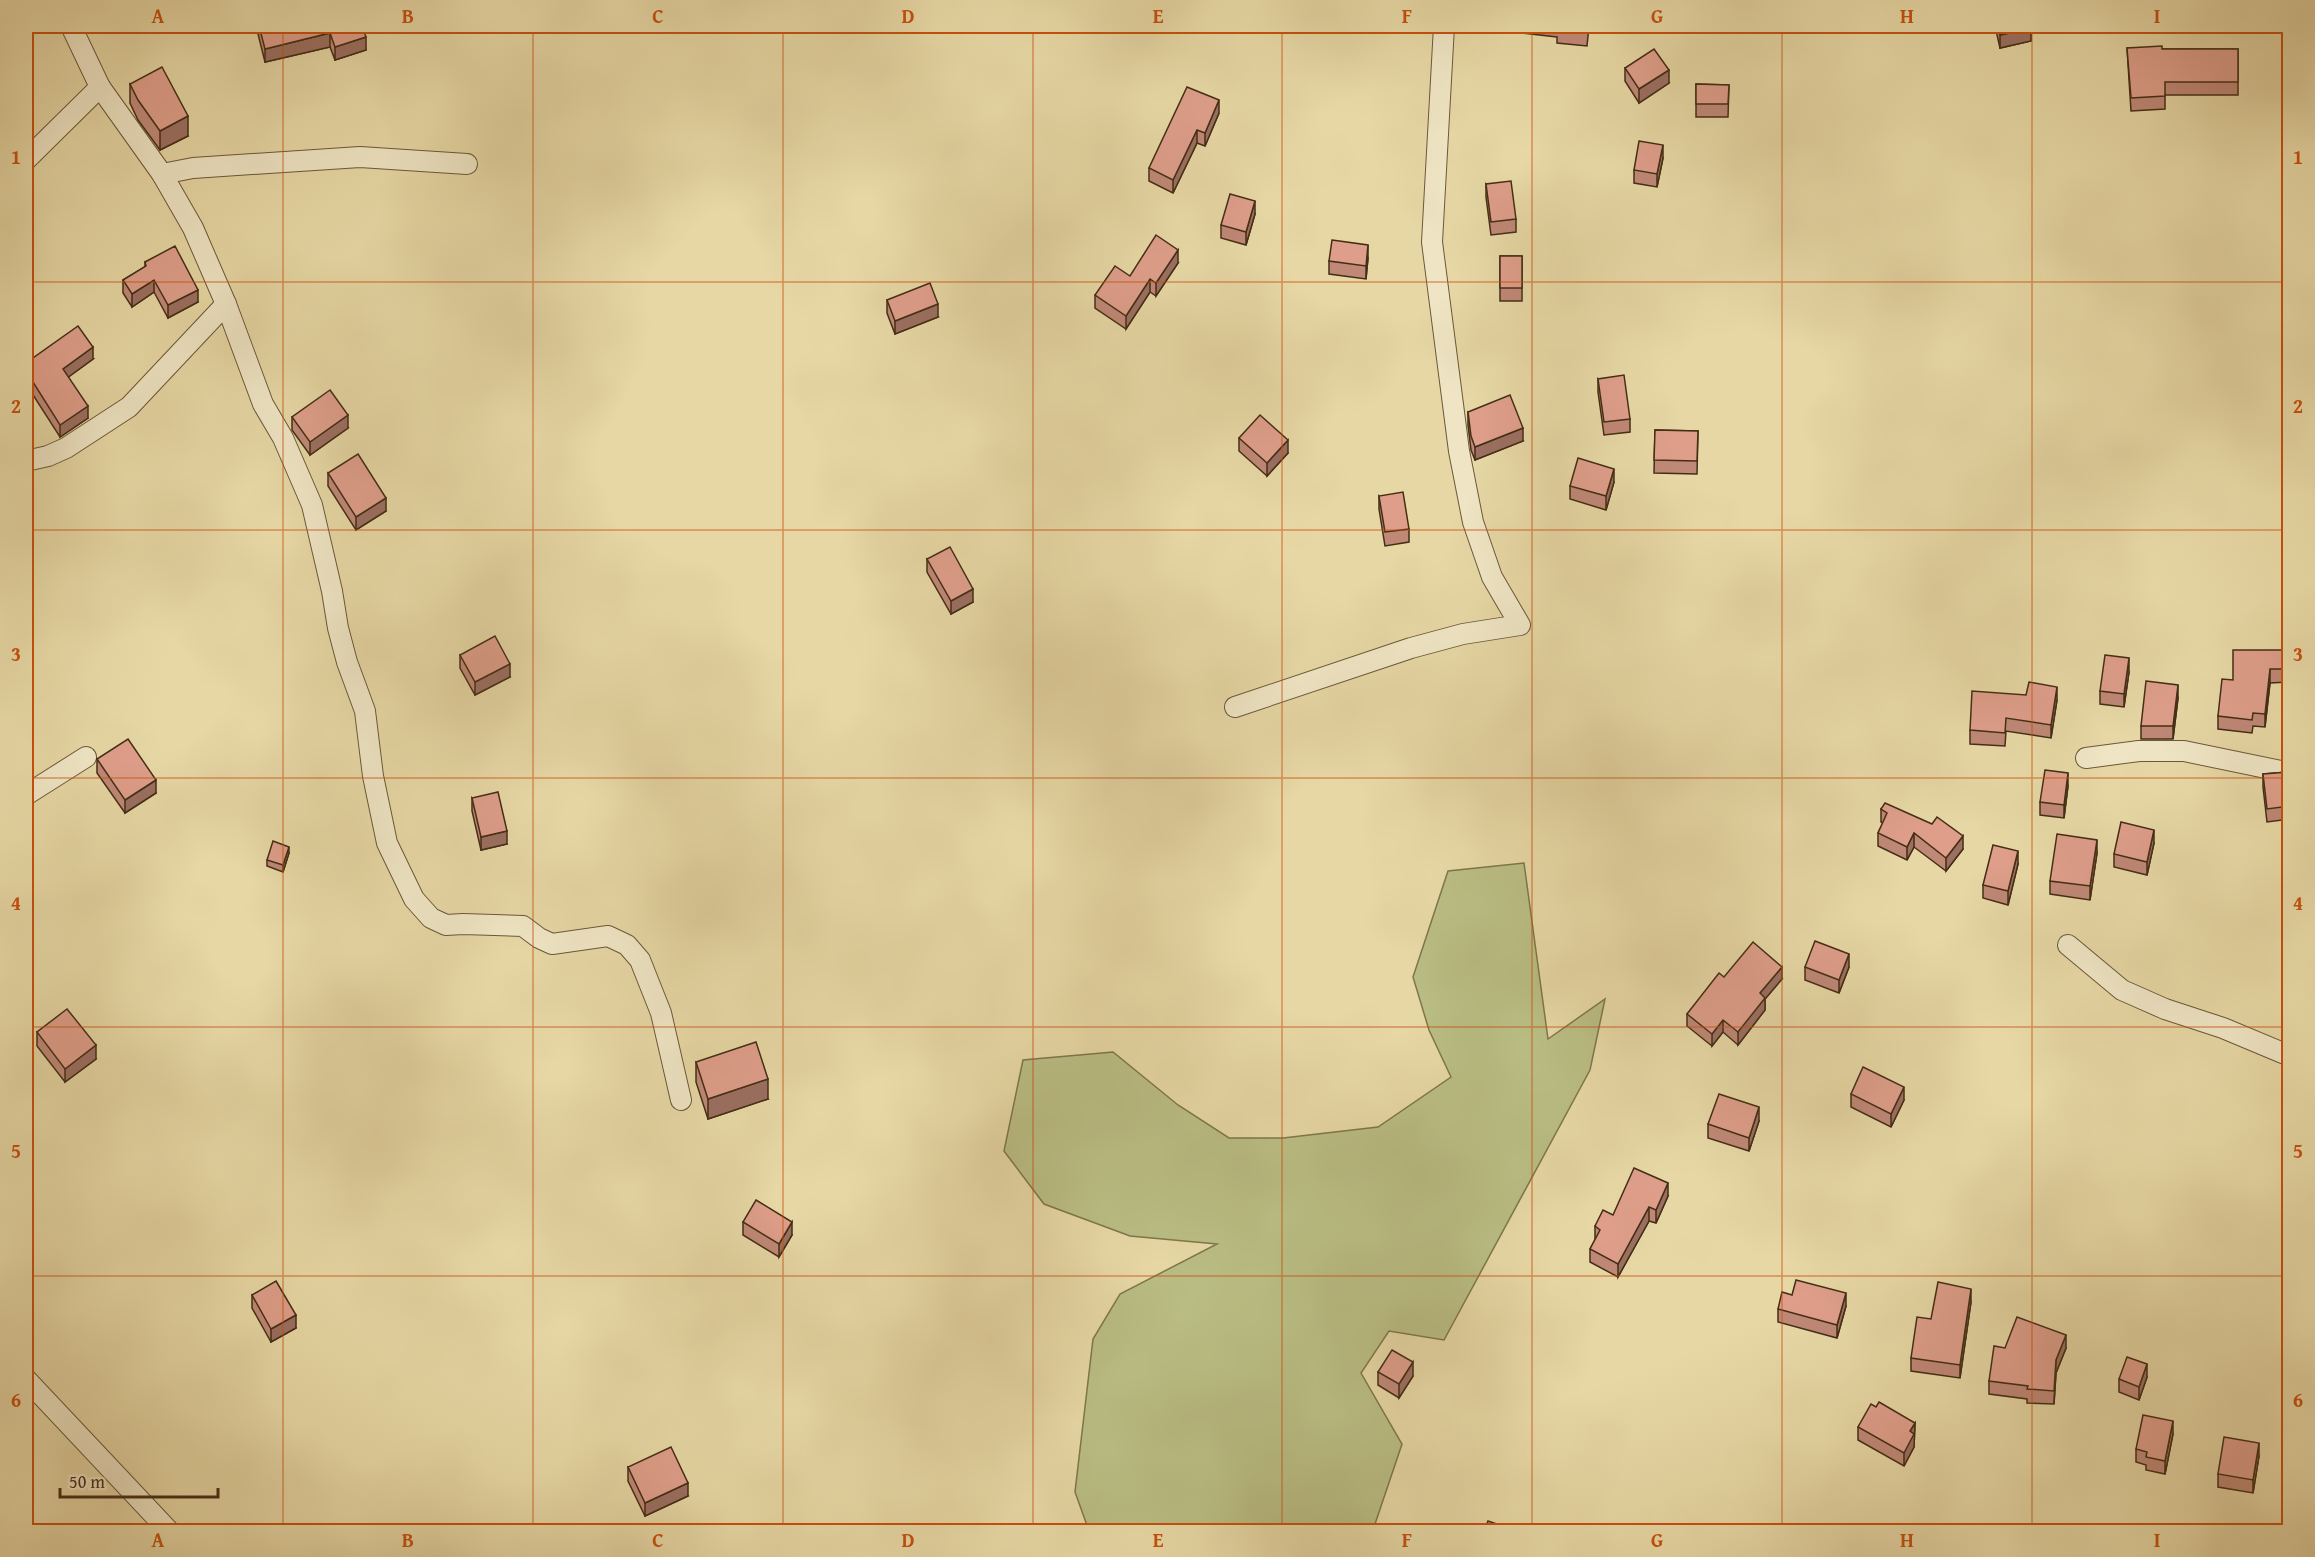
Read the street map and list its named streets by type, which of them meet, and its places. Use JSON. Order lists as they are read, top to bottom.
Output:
{
  "scale_bar": "50 m",
  "grid": {
    "columns": [
      "A",
      "B",
      "C",
      "D",
      "E",
      "F",
      "G",
      "H",
      "I"
    ],
    "rows": [
      "1",
      "2",
      "3",
      "4",
      "5",
      "6"
    ]
  }
}
